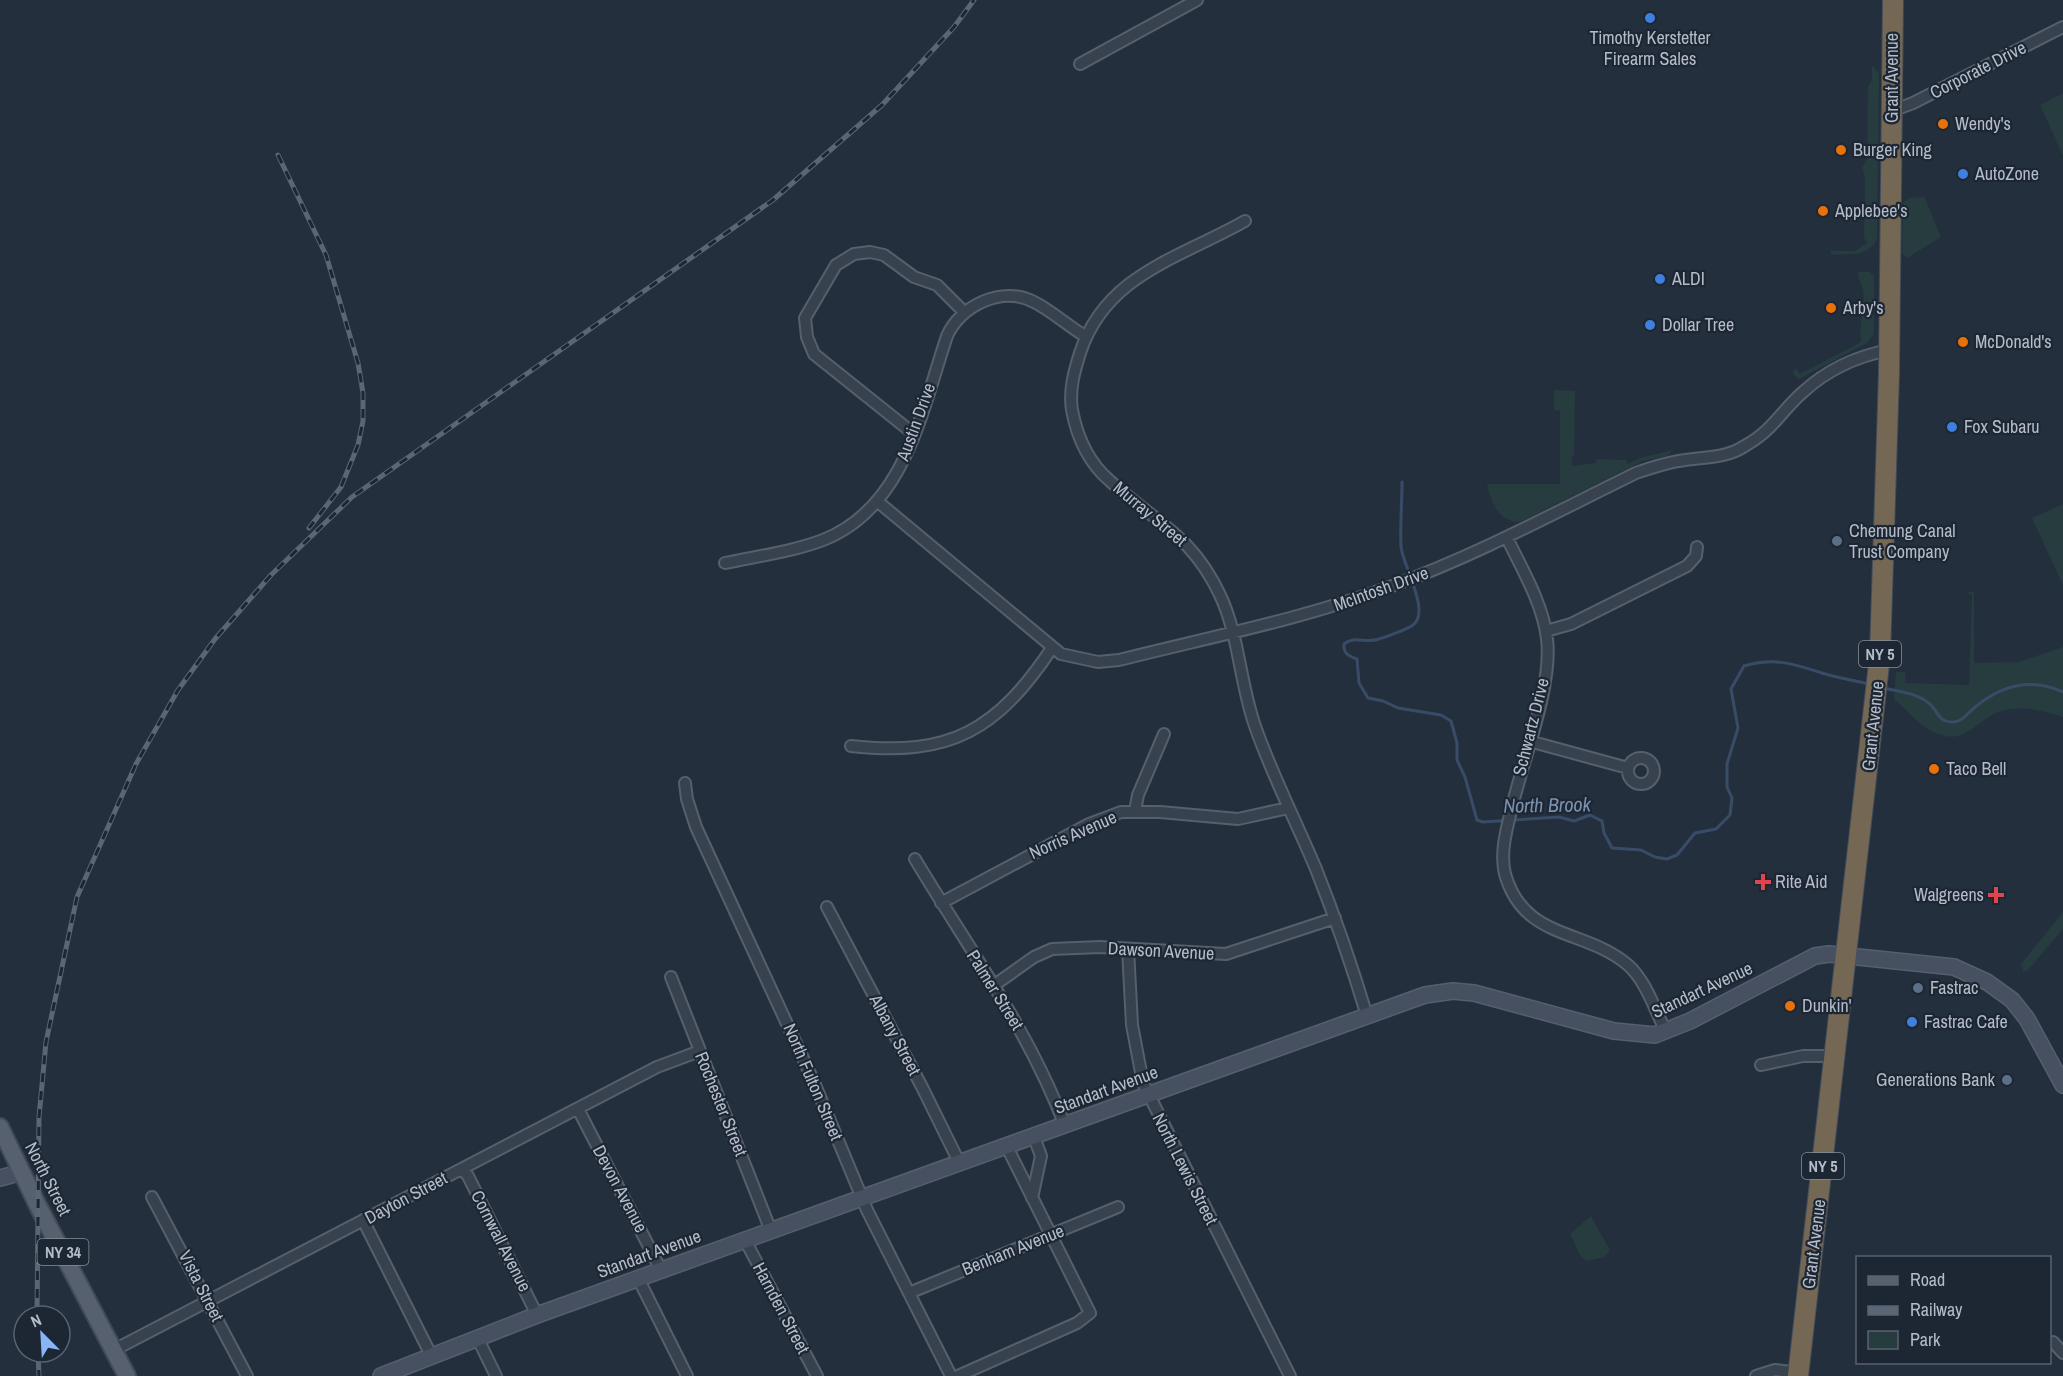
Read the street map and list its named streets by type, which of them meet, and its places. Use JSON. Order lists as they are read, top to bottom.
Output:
{
  "streets": {
    "highway": ["Grant Avenue", "NY 5"],
    "main road": ["North Street", "NY 34"],
    "street": [
      "Corporate Drive",
      "Austin Drive",
      "Murray Street",
      "McIntosh Drive",
      "Schwartz Drive",
      "Norris Avenue",
      "Dawson Avenue",
      "Palmer Street",
      "Standart Avenue",
      "Albany Street",
      "North Fulton Street",
      "Rochester Street",
      "North Lewis Street",
      "Devon Avenue",
      "Dayton Street",
      "Cornwall Avenue",
      "Benham Avenue",
      "Vista Street",
      "Harnden Street"
    ]
  },
  "crossings": [
    ["Corporate Drive", "Grant Avenue"],
    ["Grant Avenue", "McIntosh Drive"],
    ["Grant Avenue", "Standart Avenue"],
    ["Austin Drive", "Murray Street"],
    ["Austin Drive", "McIntosh Drive"],
    ["Murray Street", "McIntosh Drive"],
    ["Murray Street", "Norris Avenue"],
    ["Murray Street", "Dawson Avenue"],
    ["Murray Street", "Standart Avenue"],
    ["McIntosh Drive", "Schwartz Drive"],
    ["Schwartz Drive", "Standart Avenue"],
    ["Norris Avenue", "Palmer Street"],
    ["Dawson Avenue", "Palmer Street"],
    ["Dawson Avenue", "North Lewis Street"],
    ["Palmer Street", "Standart Avenue"],
    ["Standart Avenue", "Albany Street"],
    ["Standart Avenue", "North Fulton Street"],
    ["Standart Avenue", "Rochester Street"],
    ["Standart Avenue", "North Lewis Street"],
    ["Standart Avenue", "Devon Avenue"],
    ["Standart Avenue", "Cornwall Avenue"],
    ["Standart Avenue", "Harnden Street"],
    ["North Fulton Street", "Benham Avenue"],
    ["Rochester Street", "Dayton Street"],
    ["North Street", "Dayton Street"],
    ["Devon Avenue", "Dayton Street"],
    ["Dayton Street", "Cornwall Avenue"],
    ["Dayton Street", "Vista Street"]
  ],
  "water": ["North Brook"],
  "places": {
    "other": [
      "Timothy Kerstetter Firearm Sales",
      "Wendy's",
      "Burger King",
      "AutoZone",
      "Applebee's",
      "ALDI",
      "Arby's",
      "Dollar Tree",
      "McDonald's",
      "Fox Subaru",
      "Chemung Canal Trust Company",
      "Taco Bell",
      "Fastrac",
      "Dunkin'",
      "Fastrac Cafe",
      "Generations Bank"
    ],
    "health": ["Rite Aid", "Walgreens"]
  },
  "legend": ["Road", "Railway", "Park"],
  "north": "top left"
}
